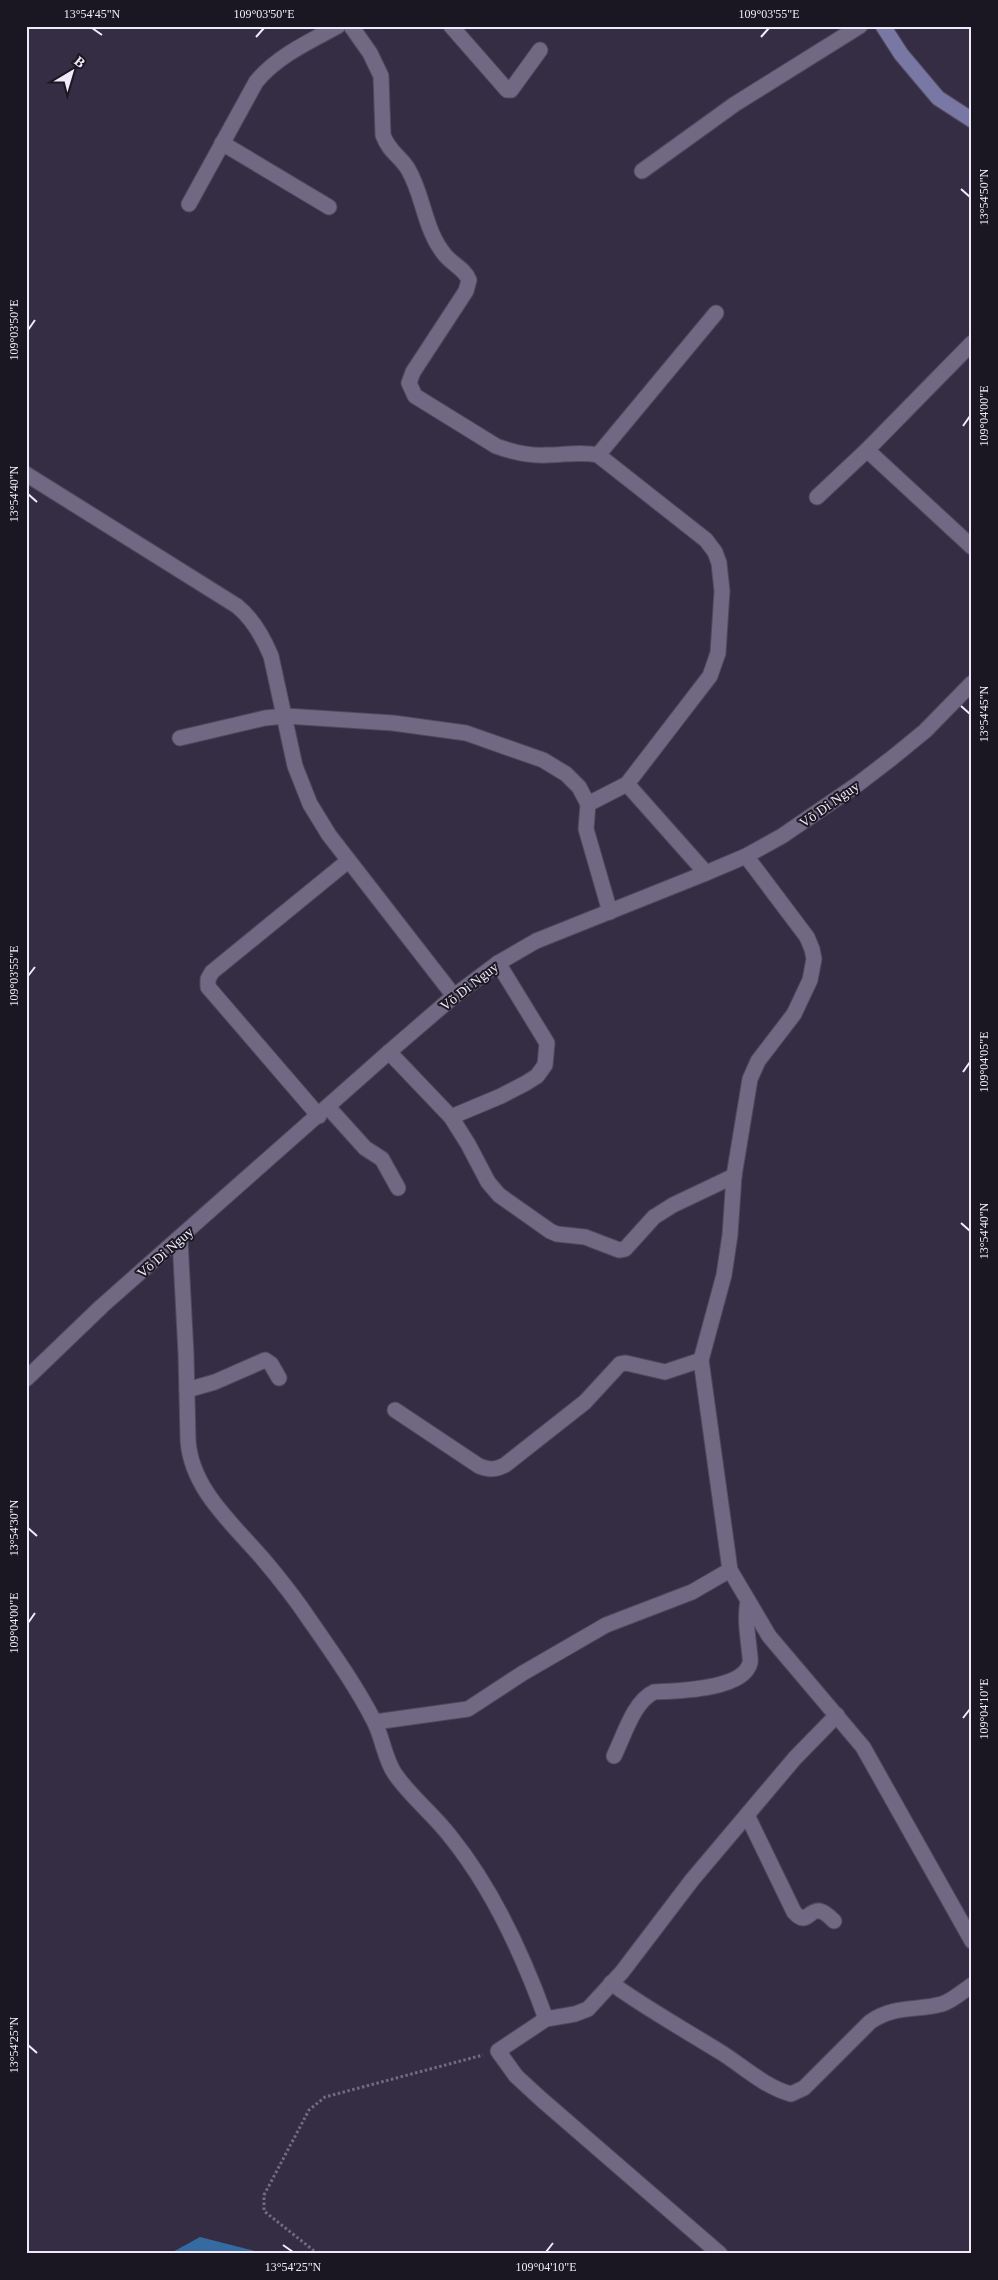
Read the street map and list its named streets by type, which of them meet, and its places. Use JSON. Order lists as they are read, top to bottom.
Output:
{
  "streets": {
    "street": ["Võ Di Nguy"]
  },
  "north": "top right",
  "coordinates": [
    "13°54'45\"N",
    "109°03'50\"E",
    "109°03'55\"E",
    "13°54'50\"N",
    "109°04'00\"E",
    "13°54'40\"N",
    "109°04'05\"E",
    "13°54'30\"N",
    "109°04'10\"E",
    "13°54'25\"N"
  ]
}
